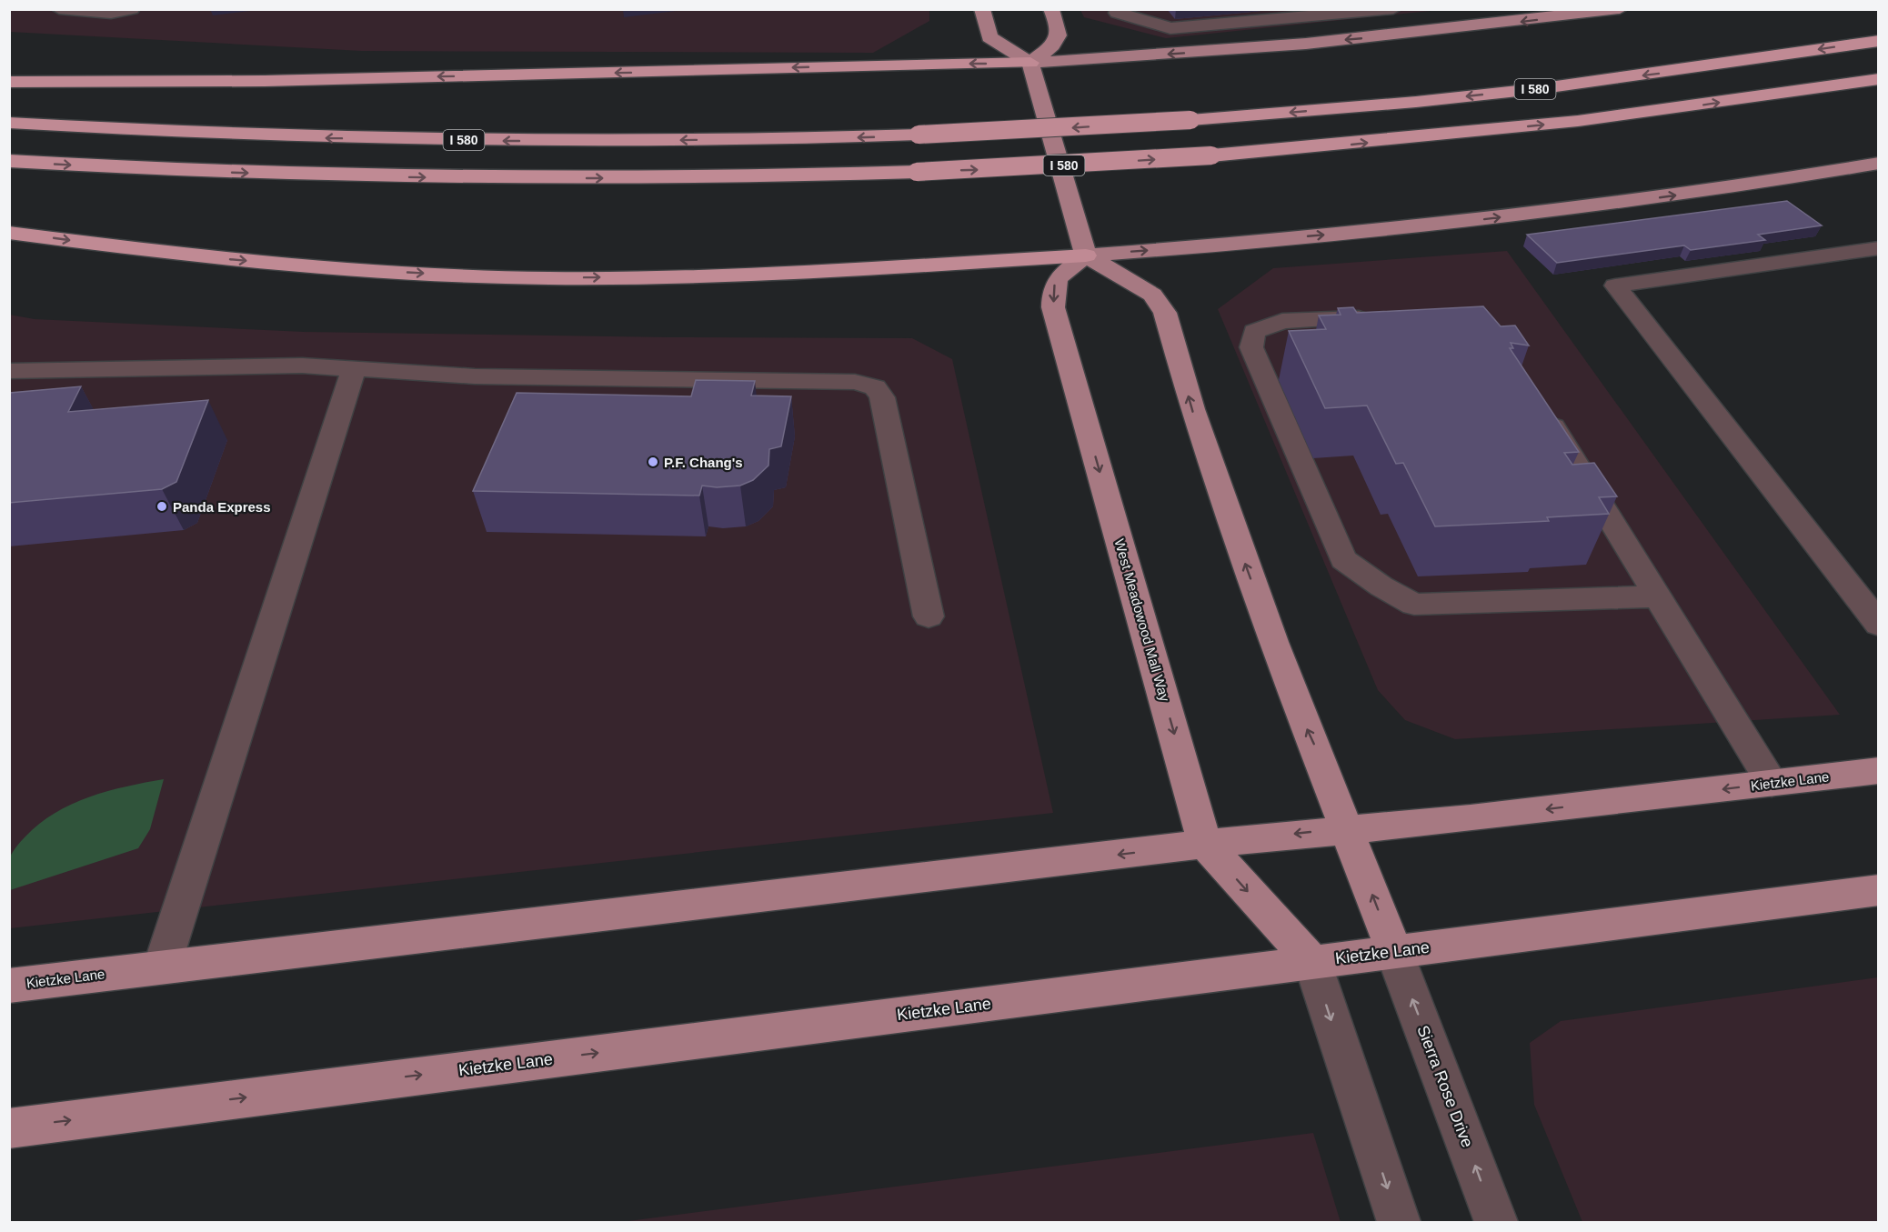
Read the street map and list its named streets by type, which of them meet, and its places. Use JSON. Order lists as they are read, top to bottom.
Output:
{
  "streets": {
    "highway": ["I 580"],
    "main road": ["West Meadowood Mall Way", "Kietzke Lane"],
    "street": ["Sierra Rose Drive"]
  },
  "crossings": [
    ["West Meadowood Mall Way", "Kietzke Lane"],
    ["Kietzke Lane", "Sierra Rose Drive"]
  ],
  "places": ["P.F. Chang's", "Panda Express"]
}
